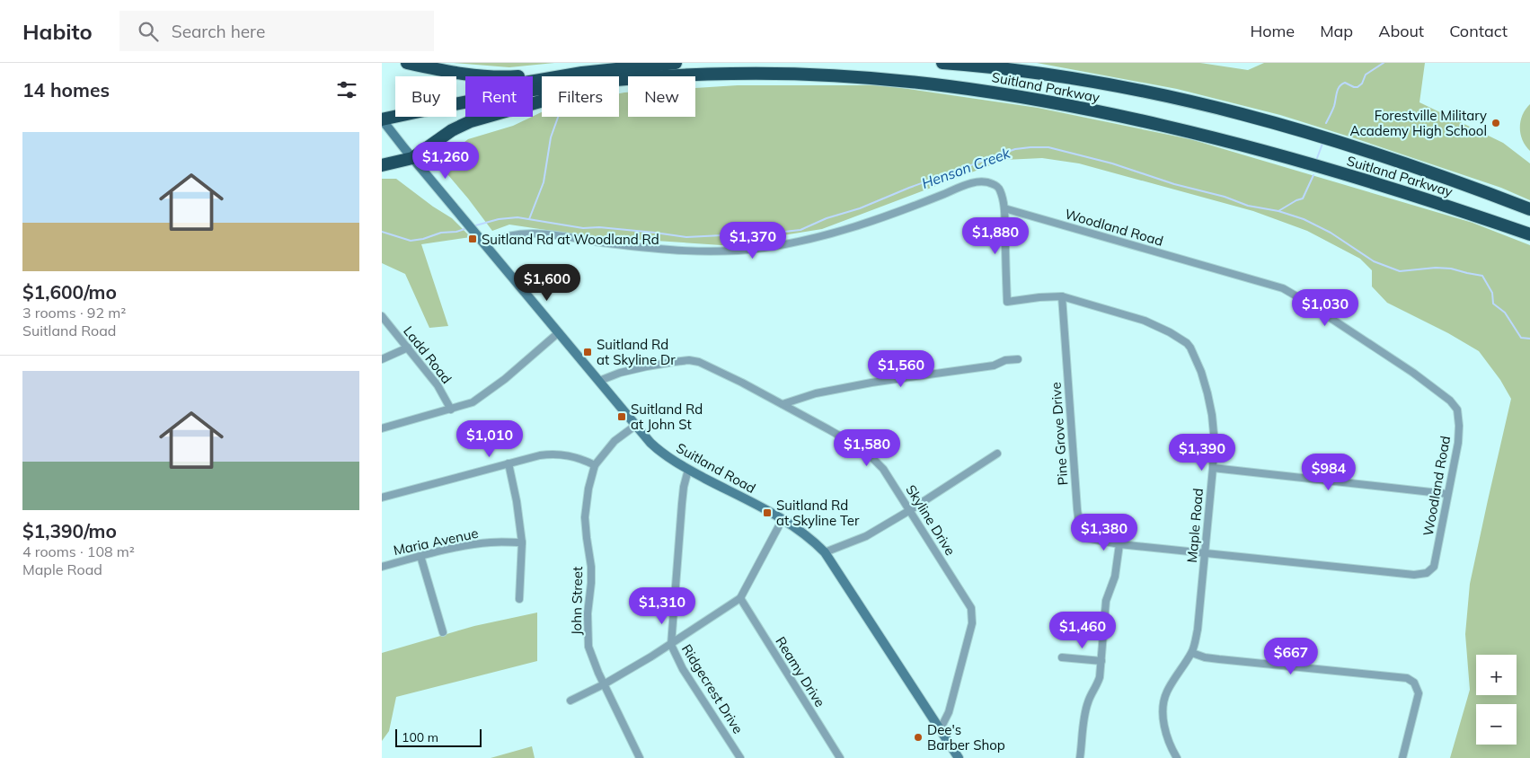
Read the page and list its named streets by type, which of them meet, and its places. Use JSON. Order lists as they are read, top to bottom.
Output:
{
  "streets": {
    "highway": ["Suitland Parkway"],
    "main road": ["Suitland Road"],
    "street": [
      "Woodland Road",
      "Ladd Road",
      "Pine Grove Drive",
      "Skyline Drive",
      "Maple Road",
      "Maria Avenue",
      "John Street",
      "Reamy Drive",
      "Ridgecrest Drive"
    ]
  },
  "crossings": [
    ["Suitland Parkway", "Suitland Road"],
    ["Woodland Road", "Pine Grove Drive"],
    ["Woodland Road", "Maple Road"],
    ["Pine Grove Drive", "Maple Road"],
    ["Suitland Road", "Skyline Drive"],
    ["Suitland Road", "John Street"],
    ["Suitland Road", "Ridgecrest Drive"]
  ],
  "water": ["Henson Creek"],
  "places": {
    "other": ["Forestville Military Academy High School", "Dee's Barber Shop"],
    "transit": [
      "Suitland Rd at Woodland Rd",
      "Suitland Rd at Skyline Dr",
      "Suitland Rd at John St",
      "Suitland Rd at Skyline Ter"
    ]
  },
  "scale_bar": "100 m",
  "page": {
    "header": "Habito",
    "search": "Search here",
    "nav": [
      "Home",
      "Map",
      "About",
      "Contact"
    ],
    "heading": "14 homes",
    "chip": [
      "Buy",
      "Rent",
      "Filters",
      "New"
    ],
    "list": [
      {
        "name": "$1,600/mo",
        "note": "3 rooms · 92 m² · Suitland Road"
      },
      {
        "name": "$1,390/mo",
        "note": "4 rooms · 108 m² · Maple Road"
      }
    ],
    "price": [
      "$1,260",
      "$1,880",
      "$1,370",
      "$1,600",
      "$1,030",
      "$1,560",
      "$1,010",
      "$1,580",
      "$1,390",
      "$984",
      "$1,380",
      "$1,310",
      "$1,460",
      "$667"
    ],
    "map_buttons": ["+", "−"],
    "scale": "100 m"
  }
}
